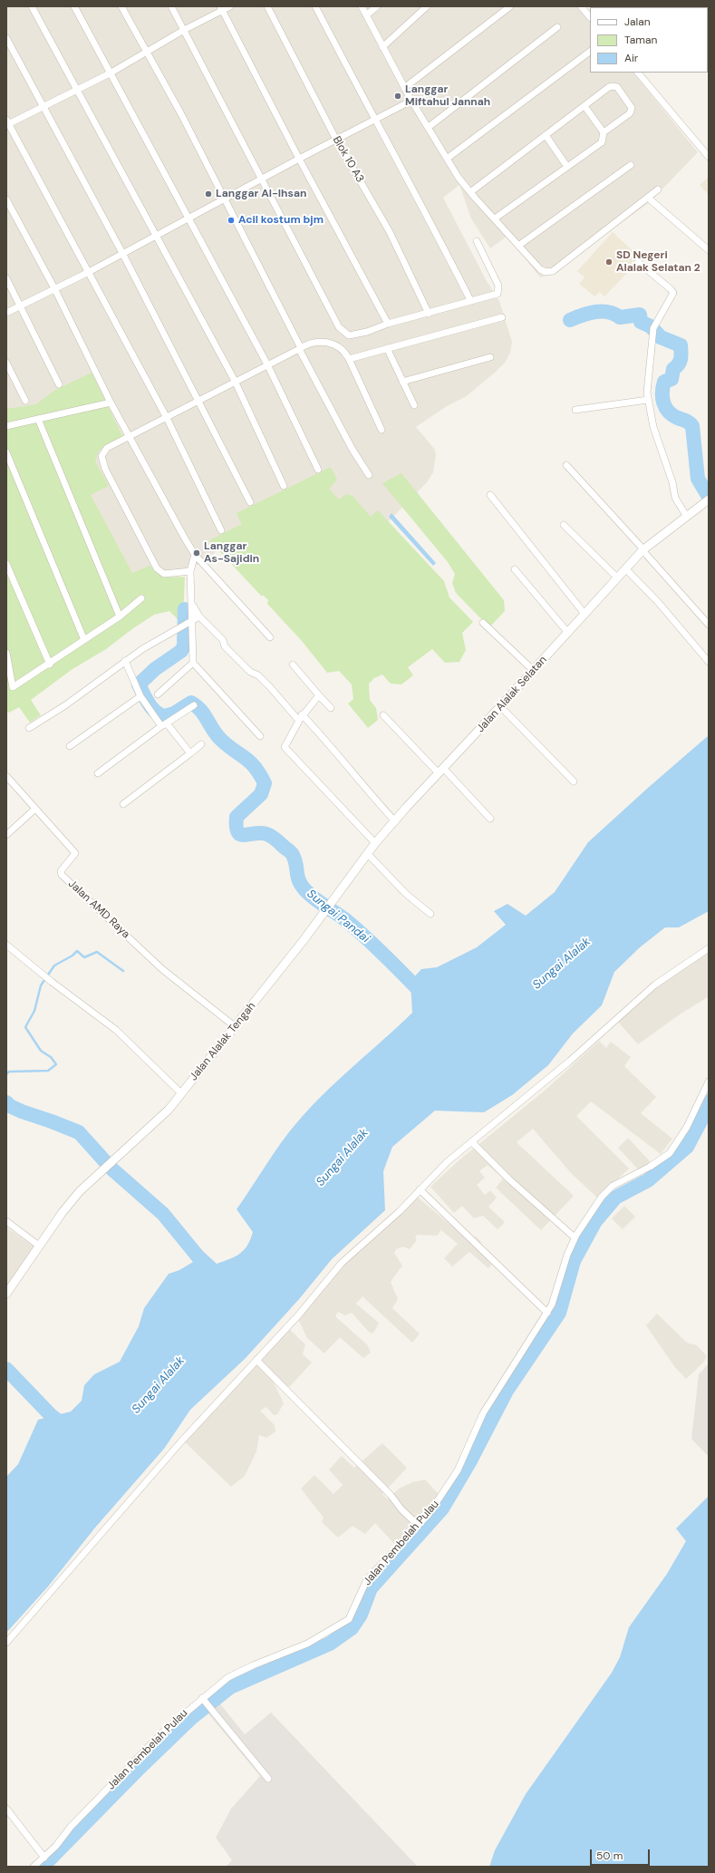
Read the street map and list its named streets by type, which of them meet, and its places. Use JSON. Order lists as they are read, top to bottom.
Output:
{
  "streets": {
    "street": [
      "Blok 10 A3",
      "Jalan Alalak Selatan",
      "Jalan AMD Raya",
      "Jalan Alalak Tengah",
      "Jalan Pembelah Pulau"
    ]
  },
  "crossings": [
    ["Jalan Alalak Selatan", "Jalan Alalak Tengah"],
    ["Jalan AMD Raya", "Jalan Alalak Tengah"]
  ],
  "water": ["Sungai Pandai", "Sungai Alalak"],
  "places": [
    "Langgar Miftahul Jannah",
    "Langgar Al-Ihsan",
    "Acil kostum bjm",
    "SD Negeri Alalak Selatan 2",
    "Langgar As-Sajidin"
  ],
  "legend": ["Jalan", "Taman", "Air"],
  "scale_bar": "50 m"
}
